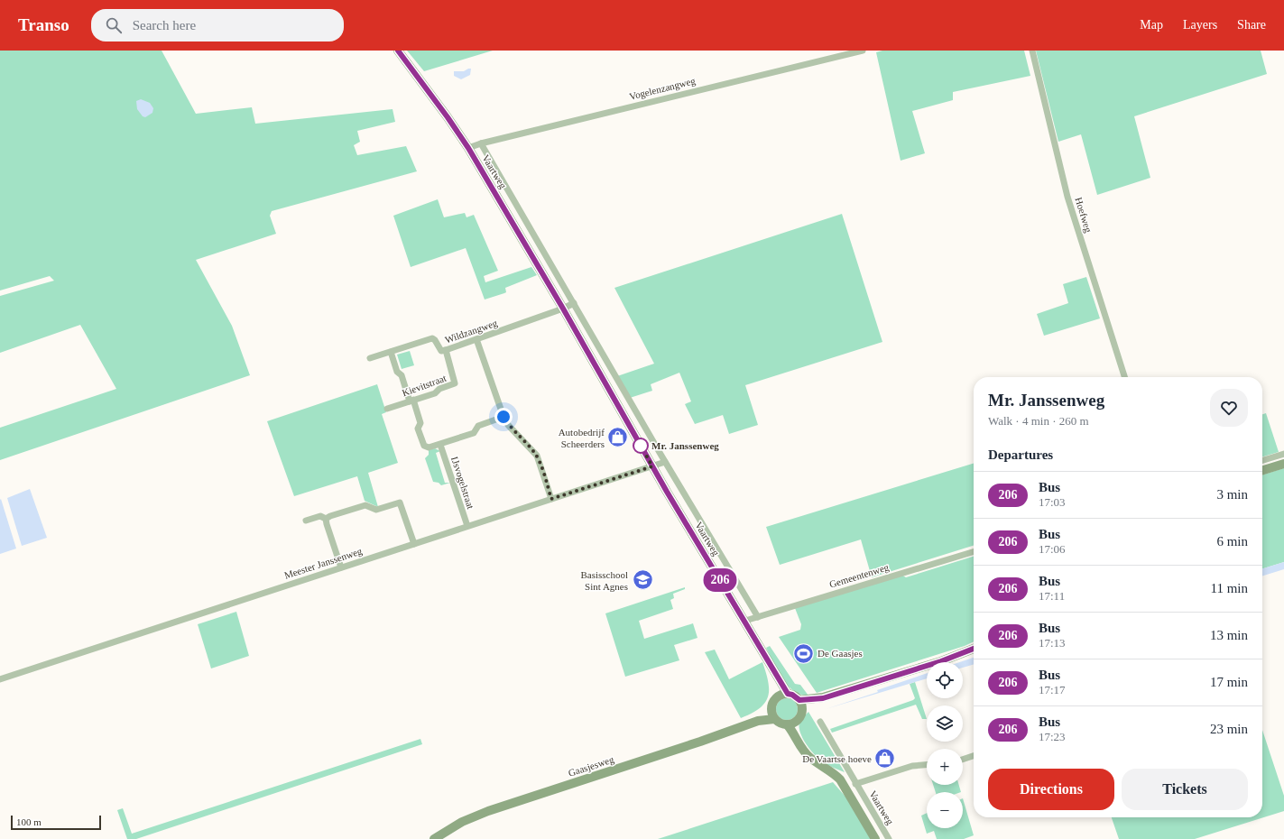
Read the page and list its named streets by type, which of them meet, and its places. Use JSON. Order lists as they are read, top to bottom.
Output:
{
  "streets": {
    "street": [
      "Vogelenzangweg",
      "Vaartweg",
      "Hoefweg",
      "Wildzangweg",
      "Kievitstraat",
      "IJsvogelstraat",
      "Meester Janssenweg",
      "Gemeentenweg",
      "Gaasjesweg"
    ]
  },
  "crossings": [
    ["Vogelenzangweg", "Vaartweg"],
    ["Vaartweg", "Wildzangweg"],
    ["Vaartweg", "Meester Janssenweg"],
    ["Vaartweg", "Gemeentenweg"],
    ["Vaartweg", "Gaasjesweg"],
    ["Wildzangweg", "Kievitstraat"],
    ["IJsvogelstraat", "Meester Janssenweg"]
  ],
  "places": {
    "shop": ["Autobedrijf Scheerders", "De Vaartse hoeve"],
    "other": ["Mr. Janssenweg"],
    "school or university": ["Basisschool Sint Agnes"],
    "sports": ["De Gaasjes"]
  },
  "lines": ["bus line 206"],
  "scale_bar": "100 m",
  "page": {
    "header": "Transo",
    "search": "Search here",
    "nav": ["Map", "Layers", "Share"],
    "on_map": "206",
    "heading": [
      ["Mr. Janssenweg", "Walk · 4 min · 260 m"],
      "Departures"
    ],
    "list": [
      {
        "mark": "206",
        "name": "Bus",
        "note": "17:03",
        "value": "3 min"
      },
      {
        "mark": "206",
        "name": "Bus",
        "note": "17:06",
        "value": "6 min"
      },
      {
        "mark": "206",
        "name": "Bus",
        "note": "17:11",
        "value": "11 min"
      },
      {
        "mark": "206",
        "name": "Bus",
        "note": "17:13",
        "value": "13 min"
      },
      {
        "mark": "206",
        "name": "Bus",
        "note": "17:17",
        "value": "17 min"
      },
      {
        "mark": "206",
        "name": "Bus",
        "note": "17:23",
        "value": "23 min"
      }
    ],
    "map_buttons": ["+", "−"],
    "buttons": ["Directions", "Tickets"],
    "scale": "100 m"
  }
}
